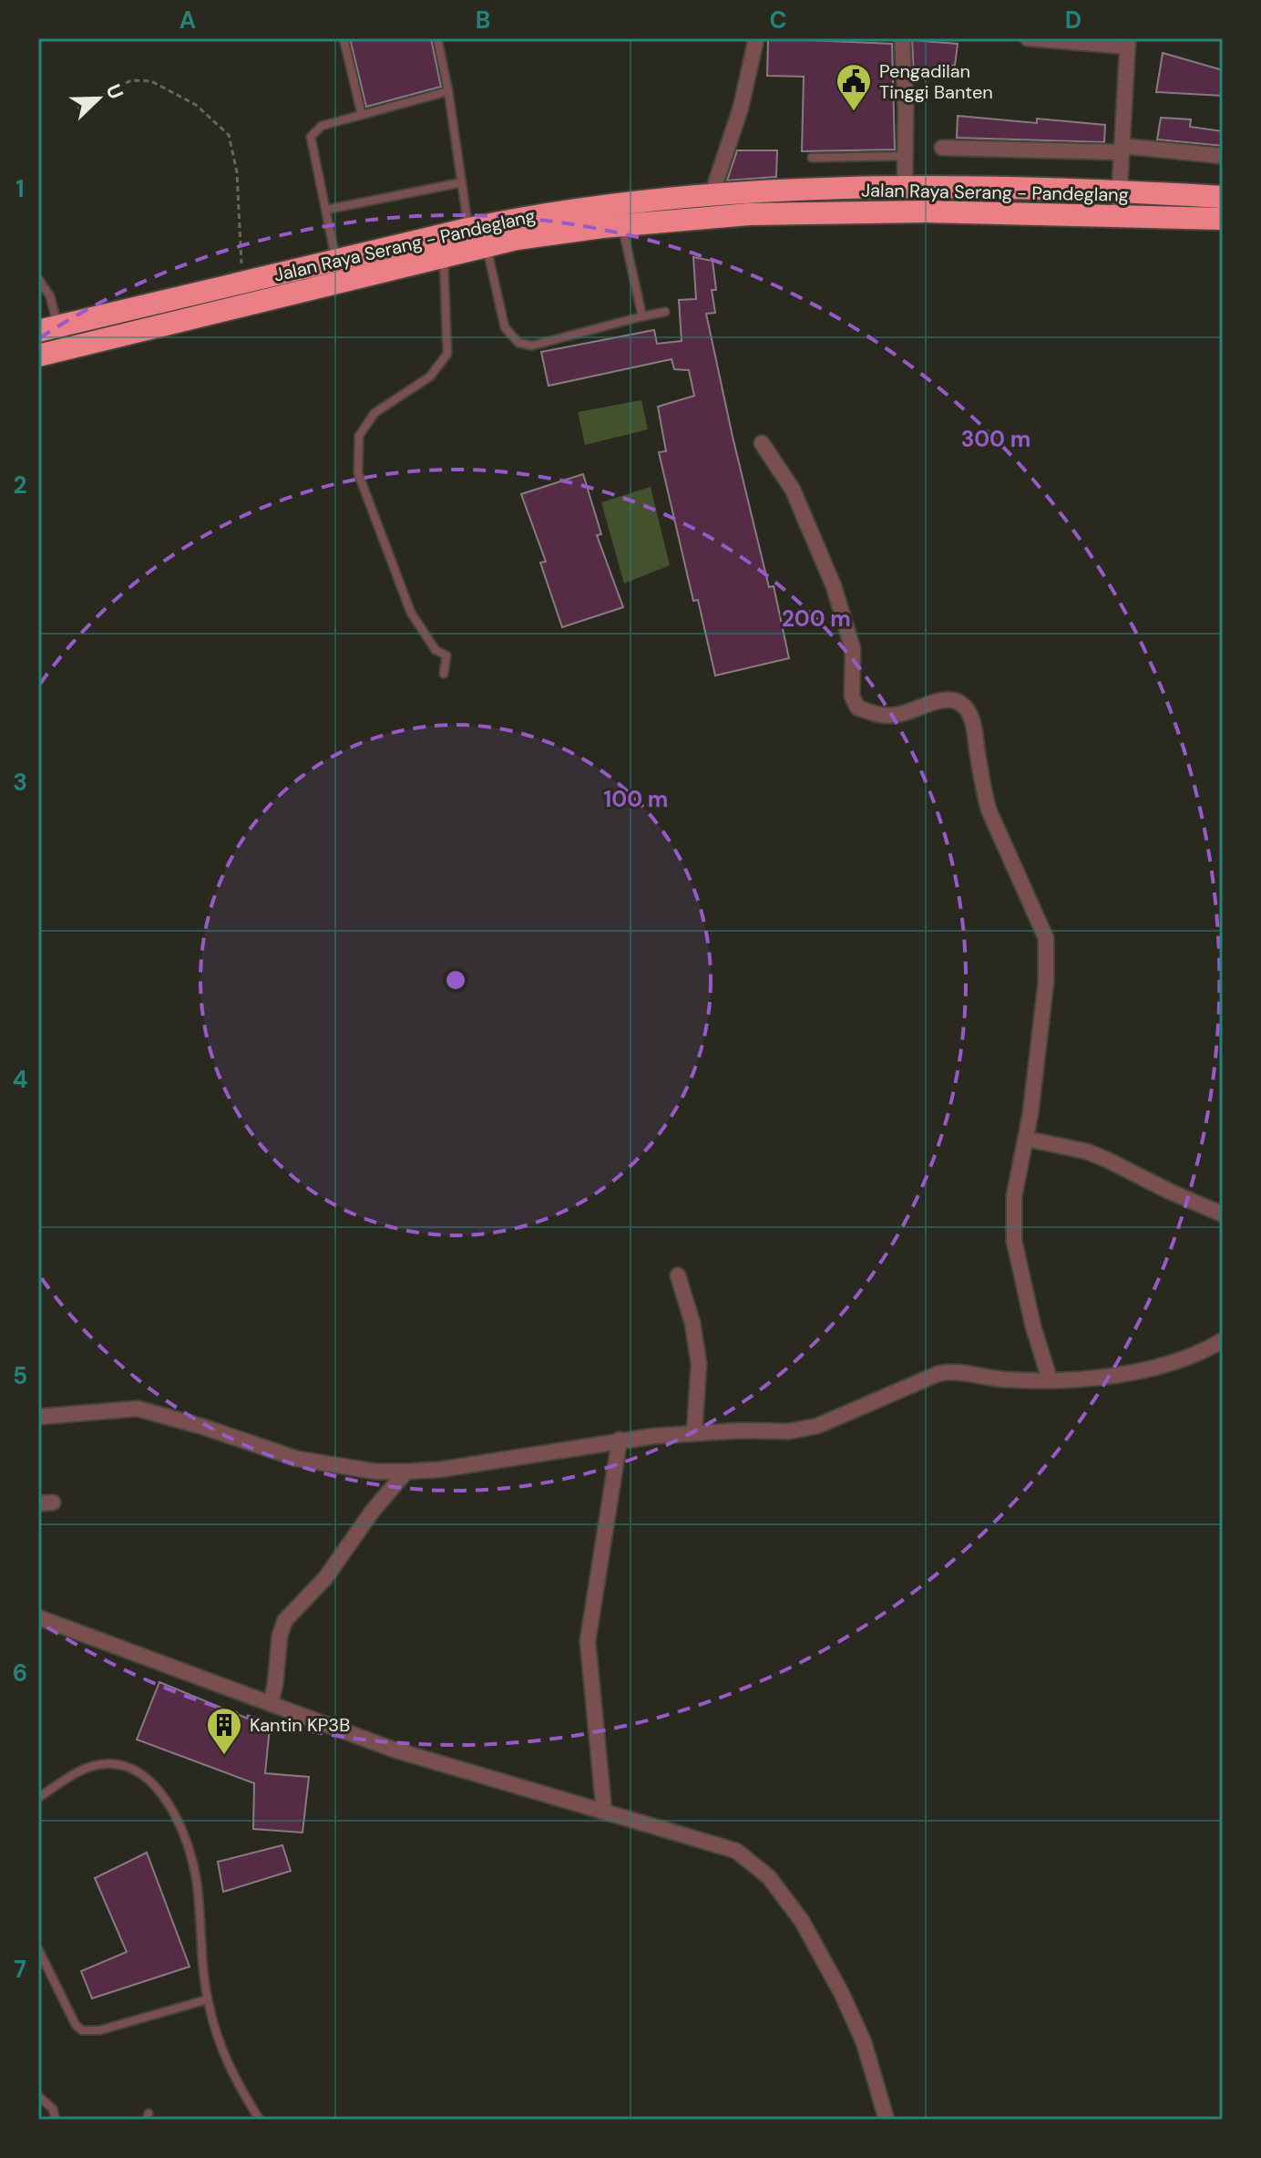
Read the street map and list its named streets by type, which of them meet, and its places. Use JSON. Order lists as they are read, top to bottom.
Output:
{
  "streets": {
    "highway": ["Jalan Raya Serang - Pandeglang"]
  },
  "places": {
    "public building": ["Pengadilan Tinggi Banten"],
    "building": ["Kantin KP3B"]
  },
  "north": "top right",
  "grid": {
    "columns": [
      "A",
      "B",
      "C",
      "D"
    ],
    "rows": [
      "1",
      "2",
      "3",
      "4",
      "5",
      "6",
      "7"
    ]
  },
  "rings": ["300 m", "200 m", "100 m"]
}
